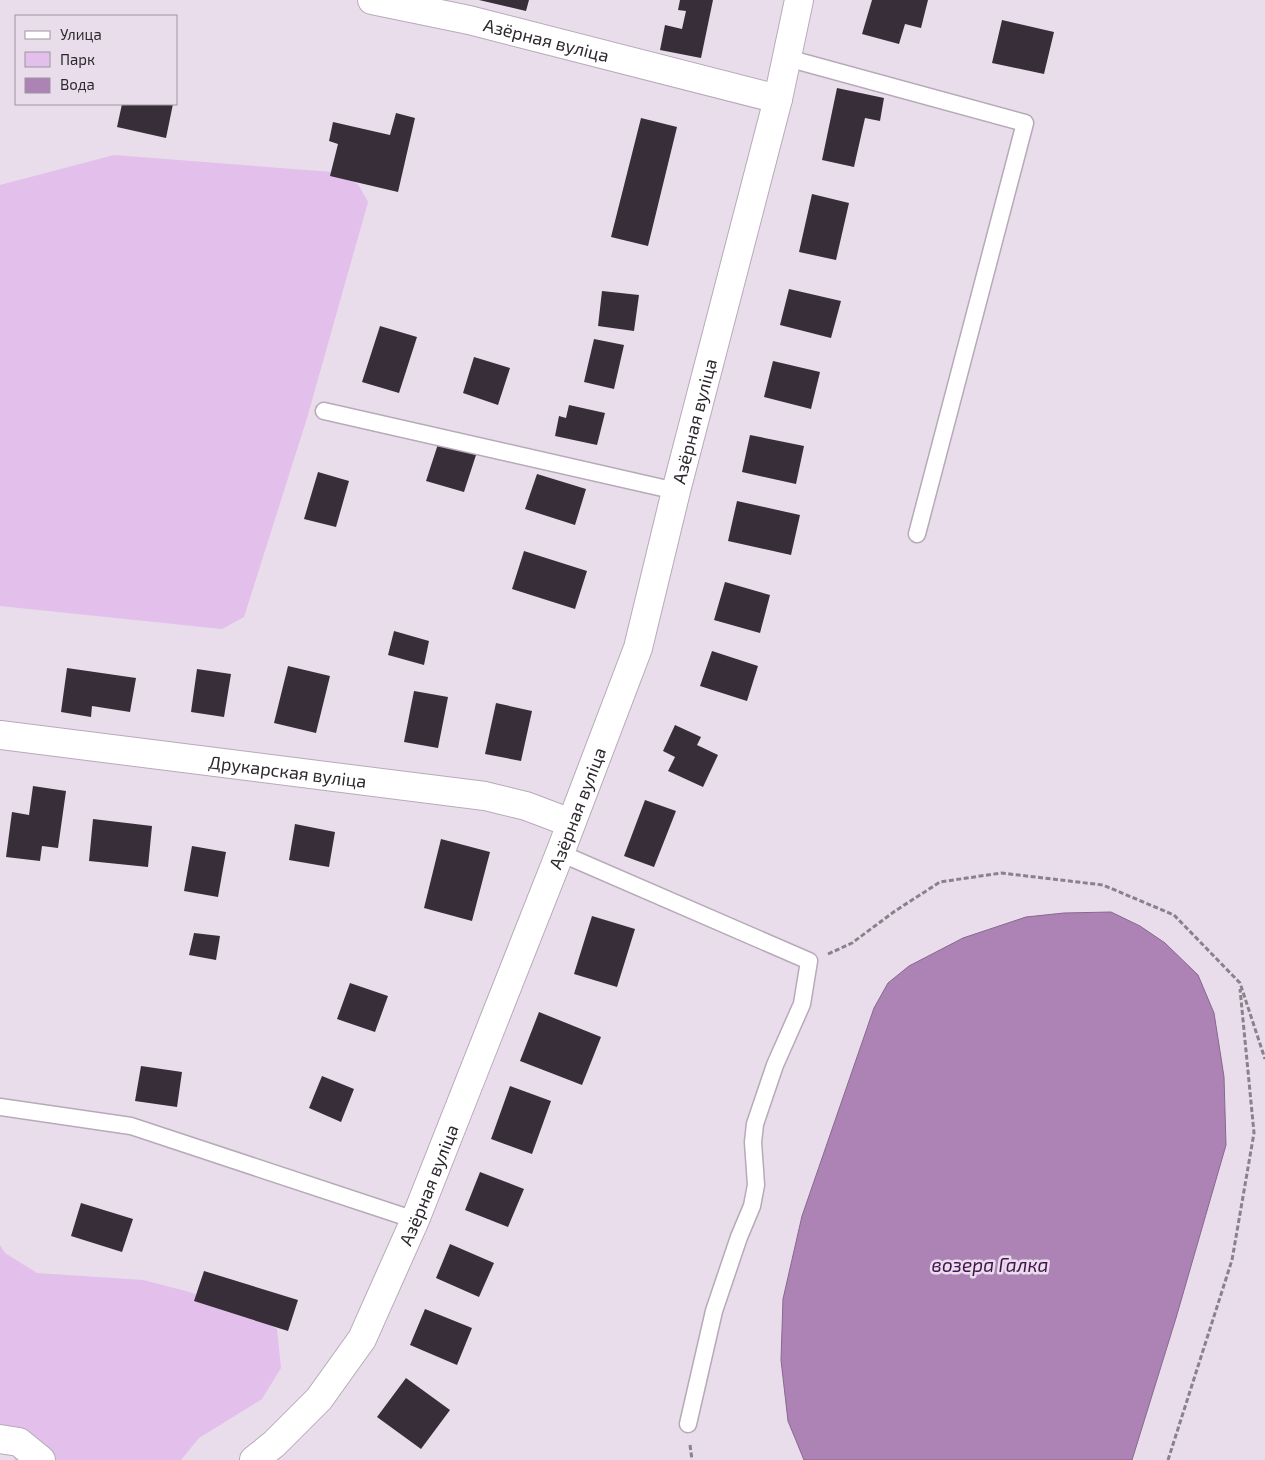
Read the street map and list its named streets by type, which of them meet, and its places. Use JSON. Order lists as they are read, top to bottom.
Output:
{
  "streets": {
    "street": ["Азёрная вуліца", "Друкарская вуліца"]
  },
  "crossings": [
    ["Азёрная вуліца", "Друкарская вуліца"]
  ],
  "water": ["возера Галка"],
  "legend": ["Улица", "Парк", "Вода"]
}
